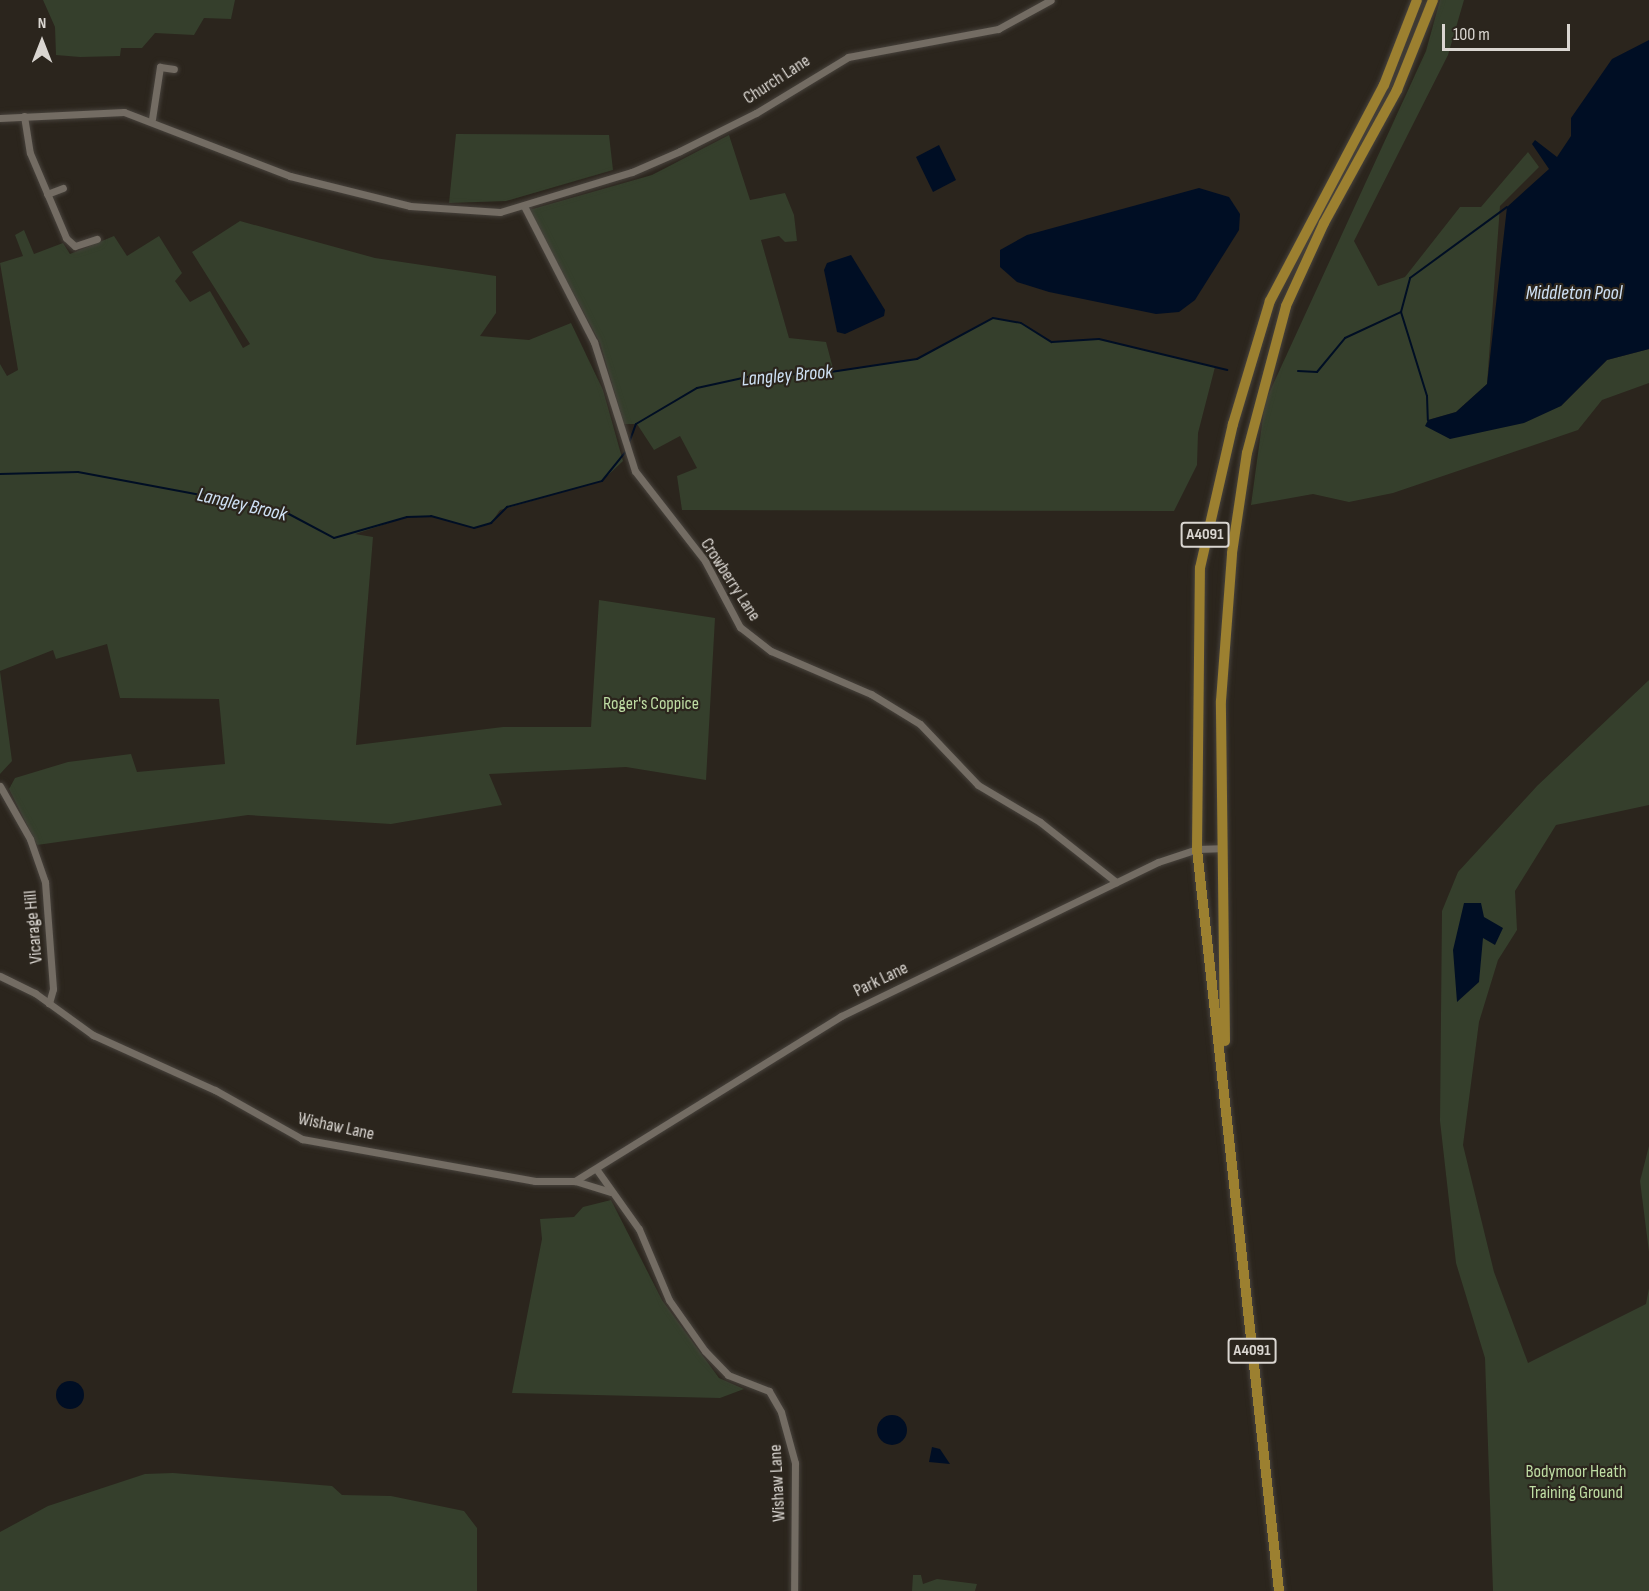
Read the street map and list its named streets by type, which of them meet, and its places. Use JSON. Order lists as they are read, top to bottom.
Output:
{
  "streets": {
    "main road": ["A4091"],
    "street": [
      "Church Lane",
      "Crowberry Lane",
      "Vicarage Hill",
      "Park Lane",
      "Wishaw Lane"
    ]
  },
  "crossings": [
    ["Church Lane", "Crowberry Lane"],
    ["A4091", "Park Lane"],
    ["Crowberry Lane", "Park Lane"],
    ["Vicarage Hill", "Wishaw Lane"],
    ["Park Lane", "Wishaw Lane"]
  ],
  "water": ["Middleton Pool", "Langley Brook"],
  "parks": ["Roger's Coppice", "Bodymoor Heath Training Ground"],
  "scale_bar": "100 m",
  "north": "top"
}
